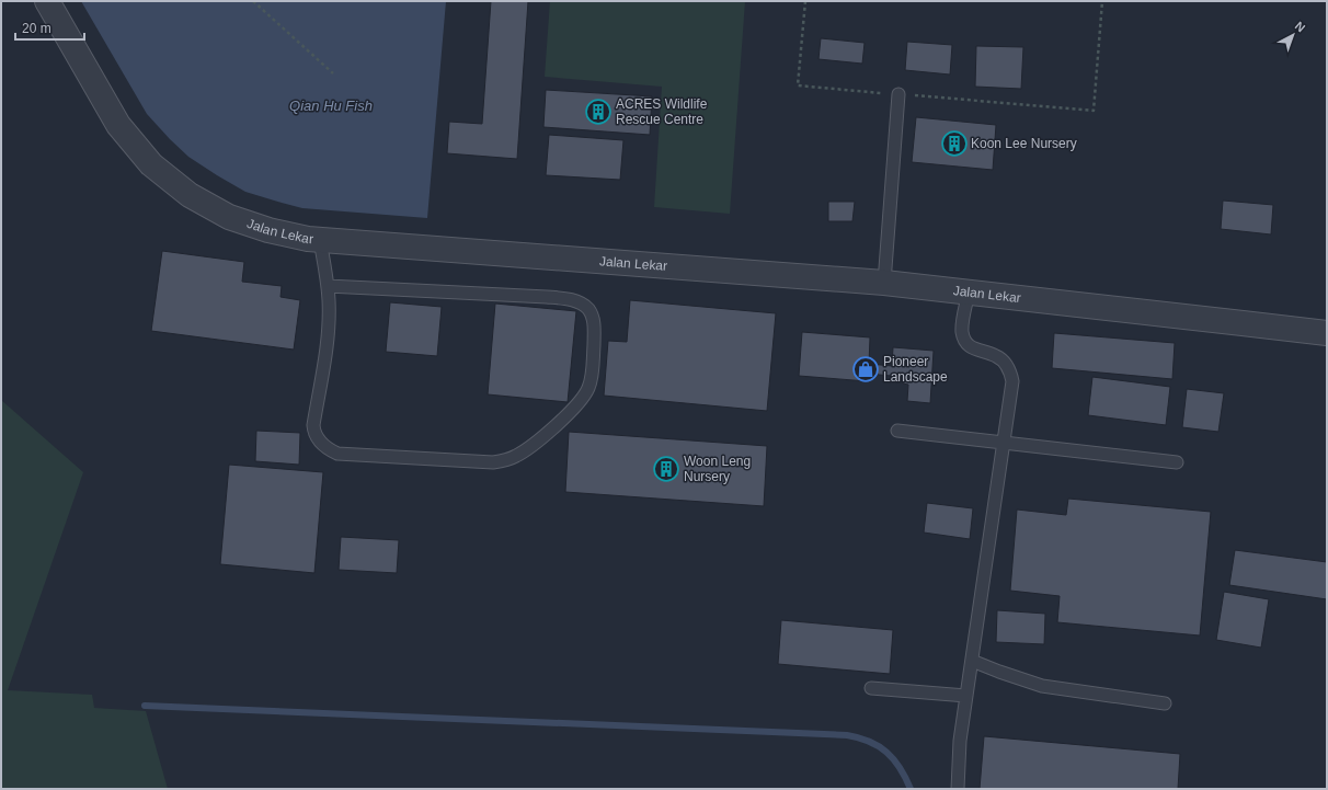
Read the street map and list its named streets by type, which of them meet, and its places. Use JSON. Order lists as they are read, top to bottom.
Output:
{
  "streets": {
    "street": ["Jalan Lekar"]
  },
  "water": ["Qian Hu Fish"],
  "places": {
    "building": ["ACRES Wildlife Rescue Centre", "Koon Lee Nursery", "Woon Leng Nursery"],
    "shop": ["Pioneer Landscape"]
  },
  "scale_bar": "20 m",
  "north": "top right"
}
